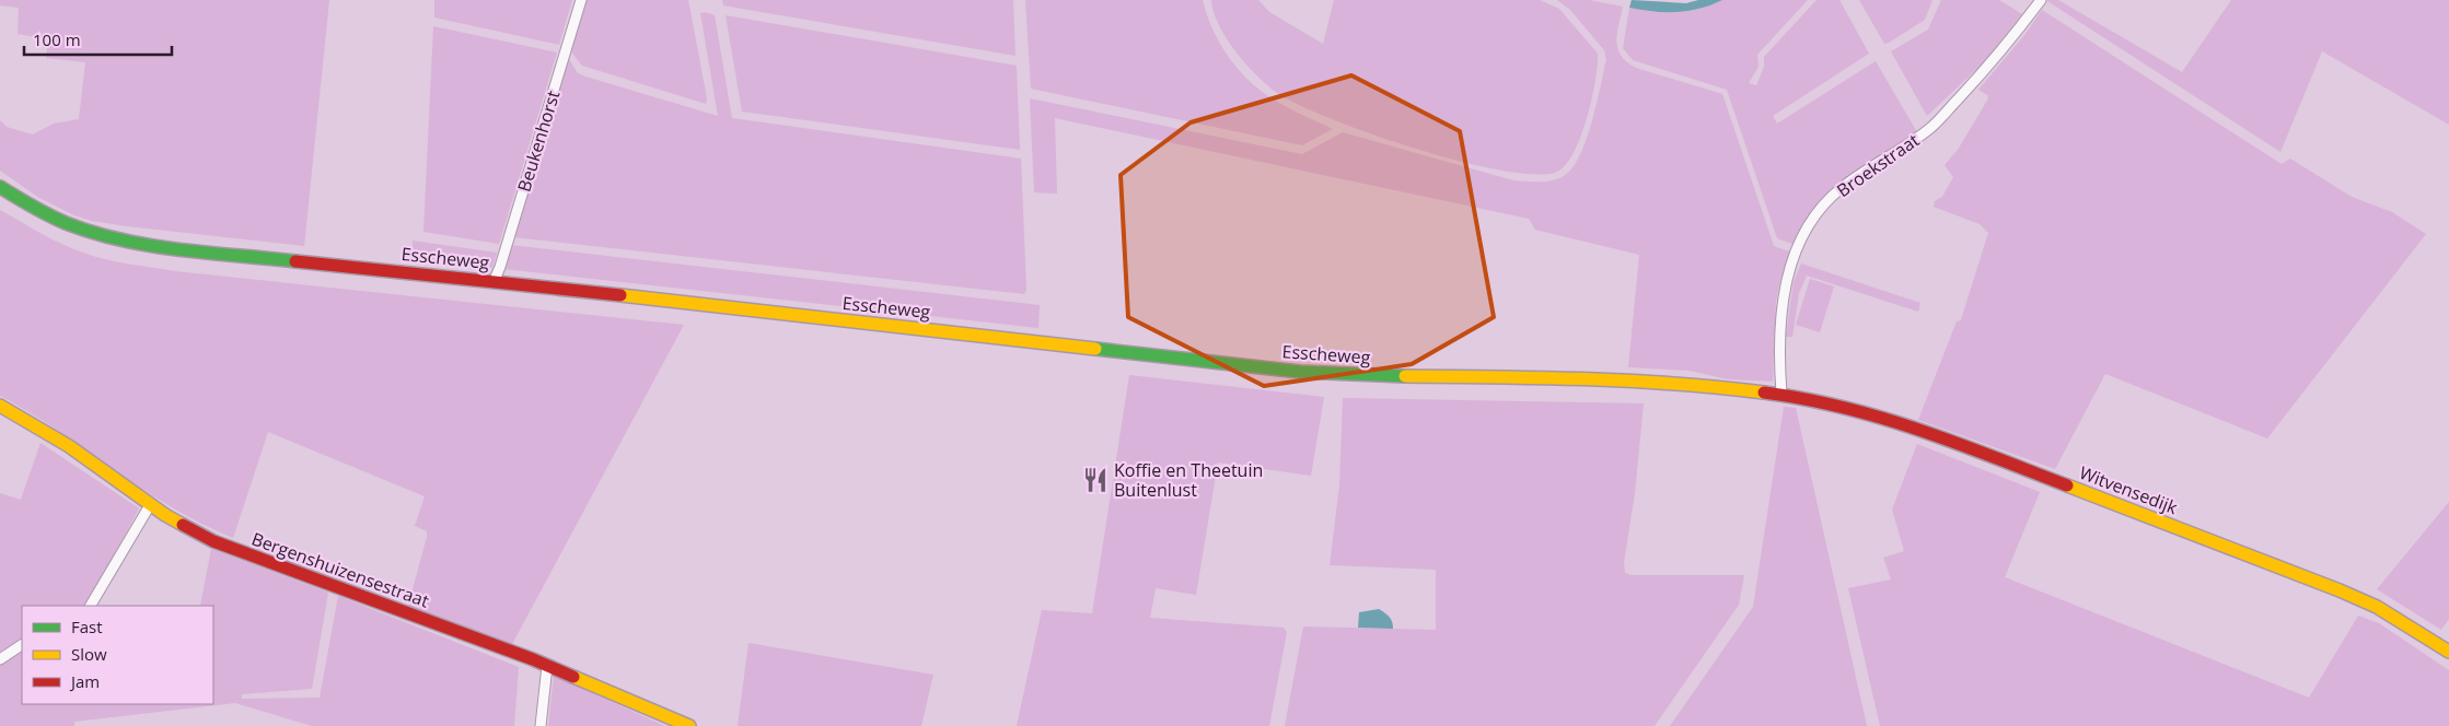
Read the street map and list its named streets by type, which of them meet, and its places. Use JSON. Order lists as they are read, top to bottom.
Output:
{
  "streets": {
    "street": [
      "Beukenhorst",
      "Broekstraat",
      "Esscheweg",
      "Witvensedijk",
      "Bergenshuizensestraat"
    ]
  },
  "crossings": [
    ["Beukenhorst", "Esscheweg"],
    ["Broekstraat", "Esscheweg"],
    ["Broekstraat", "Witvensedijk"],
    ["Esscheweg", "Witvensedijk"]
  ],
  "places": {
    "restaurant": ["Koffie en Theetuin Buitenlust"]
  },
  "legend": ["Fast", "Slow", "Jam"],
  "scale_bar": "100 m"
}
